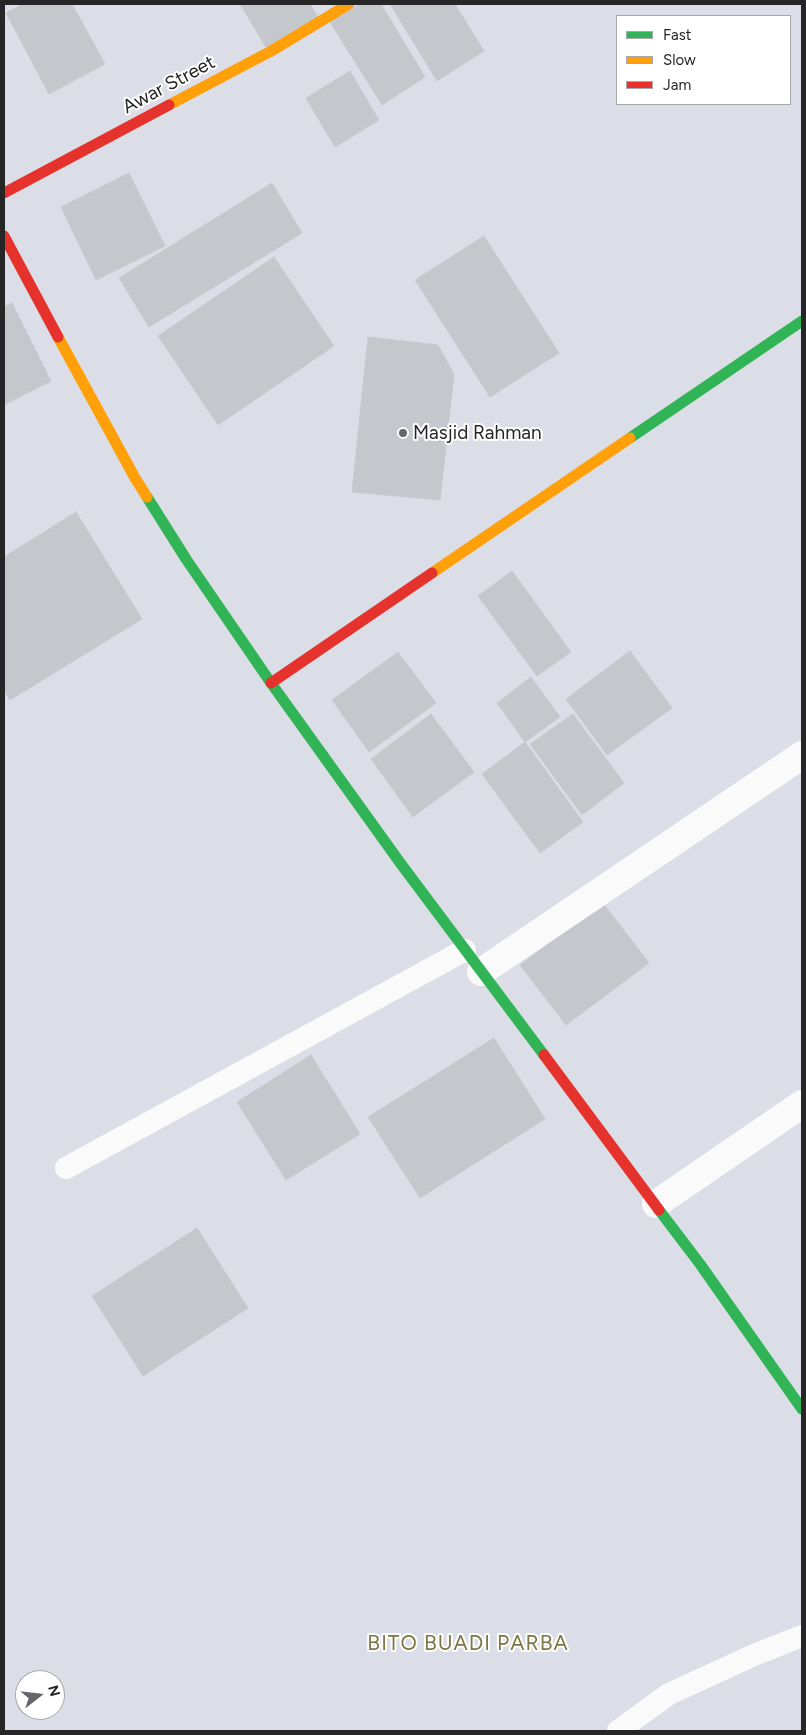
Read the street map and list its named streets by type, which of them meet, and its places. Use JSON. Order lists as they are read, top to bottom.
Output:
{
  "streets": {
    "main road": ["Awar Street"]
  },
  "districts": ["BITO BUADI PARBA"],
  "places": ["Masjid Rahman"],
  "legend": ["Fast", "Slow", "Jam"],
  "north": "right"
}
